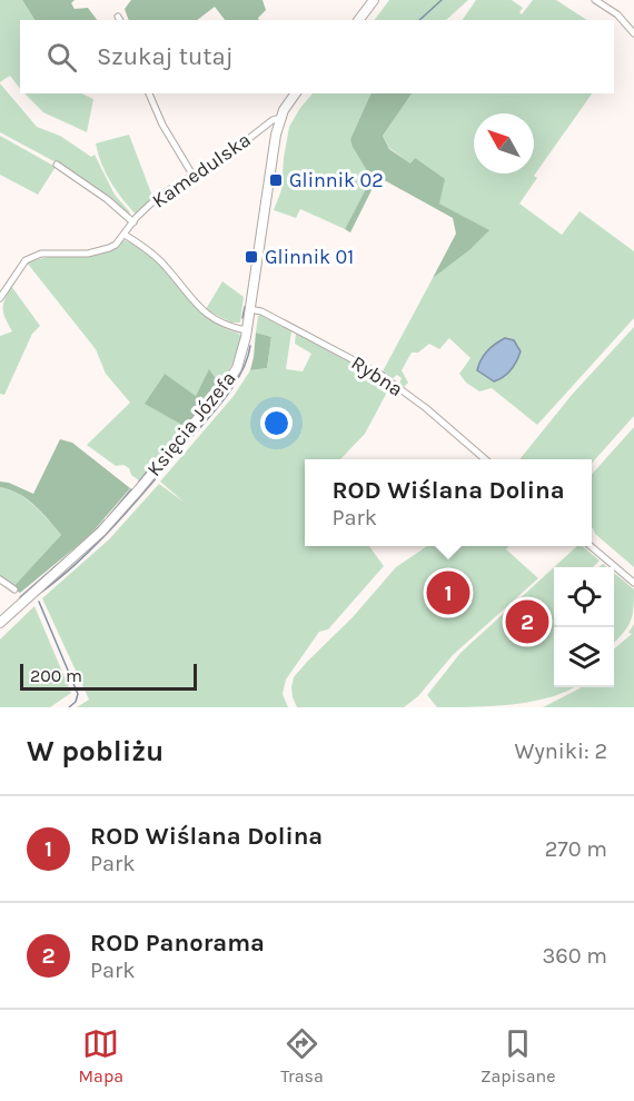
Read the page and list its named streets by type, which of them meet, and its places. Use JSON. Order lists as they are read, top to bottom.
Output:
{
  "streets": {
    "main road": ["Księcia Józefa"],
    "street": ["Kamedulska", "Rybna"]
  },
  "crossings": [
    ["Kamedulska", "Księcia Józefa"],
    ["Rybna", "Księcia Józefa"]
  ],
  "places": {
    "transit": ["Glinnik 02", "Glinnik 01"]
  },
  "scale_bar": "200 m",
  "north": "top left",
  "page": {
    "search": "Szukaj tutaj",
    "popup": ["ROD Wiślana Dolina", "Park"],
    "pins": ["1", "2"],
    "scale": "200 m",
    "heading": ["W pobliżu", "Wyniki: 2"],
    "list": [
      {
        "mark": "1",
        "name": "ROD Wiślana Dolina",
        "note": "Park",
        "value": "270 m"
      },
      {
        "mark": "2",
        "name": "ROD Panorama",
        "note": "Park",
        "value": "360 m"
      }
    ],
    "nav": ["Mapa", "Trasa", "Zapisane"]
  }
}
